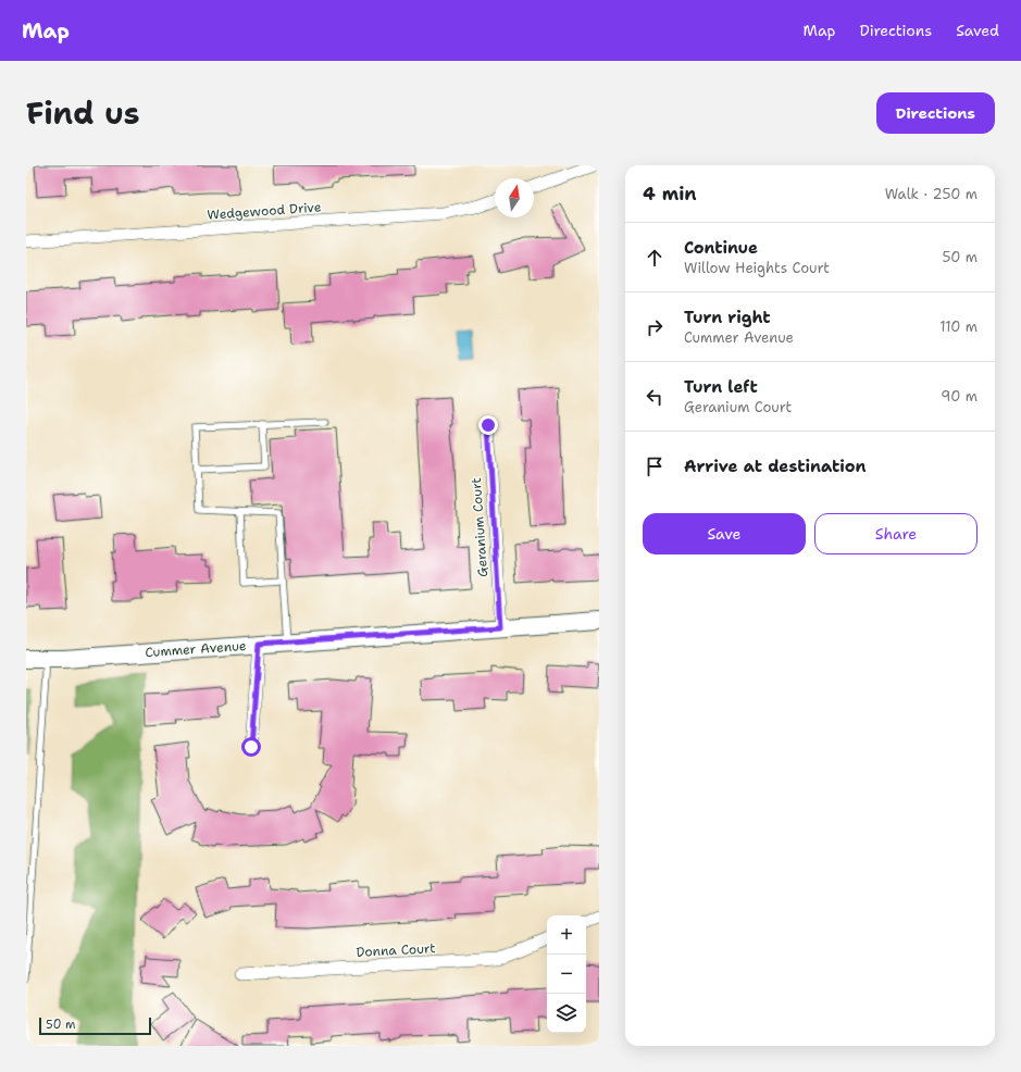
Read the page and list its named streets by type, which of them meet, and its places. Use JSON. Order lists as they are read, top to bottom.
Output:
{
  "streets": {
    "street": [
      "Wedgewood Drive",
      "Geranium Court",
      "Cummer Avenue",
      "Donna Court"
    ]
  },
  "crossings": [
    ["Geranium Court", "Cummer Avenue"]
  ],
  "scale_bar": "50 m",
  "north": "top",
  "page": {
    "header": "Map",
    "nav": ["Map", "Directions", "Saved"],
    "title": "Find us",
    "buttons": [
      "Directions",
      ["Save", "Share"]
    ],
    "heading": ["4 min", "Walk · 250 m"],
    "list": [
      ["Continue", "Willow Heights Court", "50 m"],
      ["Turn right", "Cummer Avenue", "110 m"],
      ["Turn left", "Geranium Court", "90 m"],
      "Arrive at destination"
    ],
    "map_buttons": ["+", "−"],
    "scale": "50 m"
  }
}
